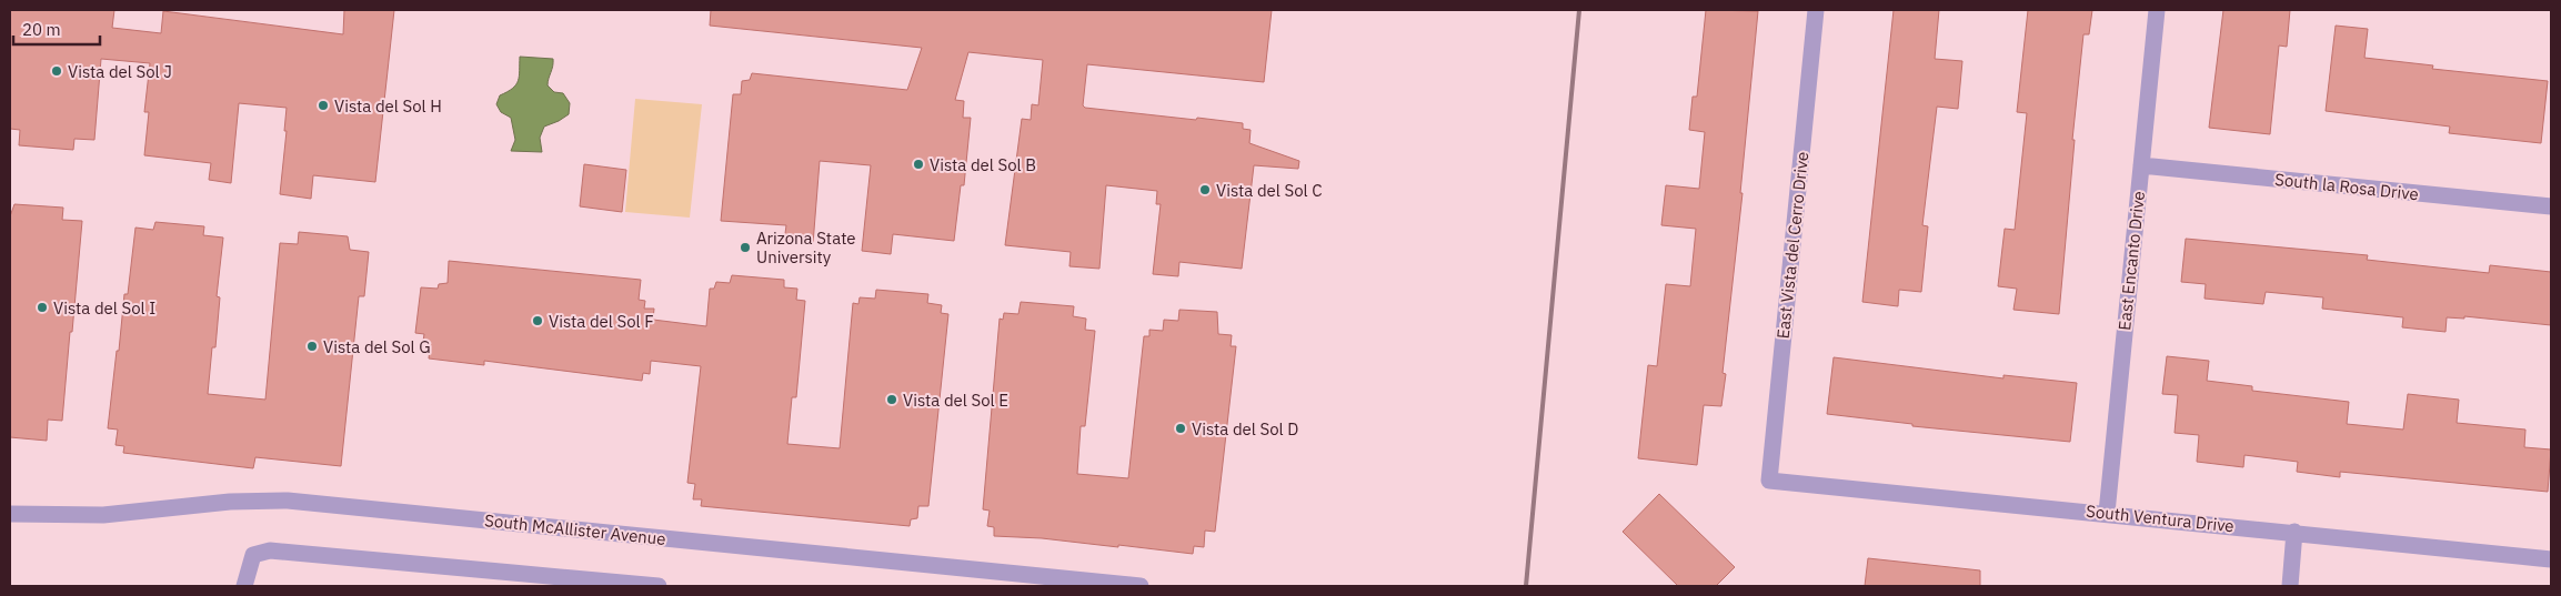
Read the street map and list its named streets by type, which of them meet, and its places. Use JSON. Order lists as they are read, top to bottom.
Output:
{
  "streets": {
    "street": [
      "South la Rosa Drive",
      "East Vista del Cerro Drive",
      "East Encanto Drive",
      "South Ventura Drive",
      "South McAllister Avenue"
    ]
  },
  "crossings": [
    ["South la Rosa Drive", "East Encanto Drive"],
    ["East Vista del Cerro Drive", "South Ventura Drive"],
    ["East Encanto Drive", "South Ventura Drive"]
  ],
  "places": [
    "Vista del Sol J",
    "Vista del Sol H",
    "Vista del Sol B",
    "Vista del Sol C",
    "Arizona State University",
    "Vista del Sol I",
    "Vista del Sol F",
    "Vista del Sol G",
    "Vista del Sol E",
    "Vista del Sol D"
  ],
  "scale_bar": "20 m"
}
